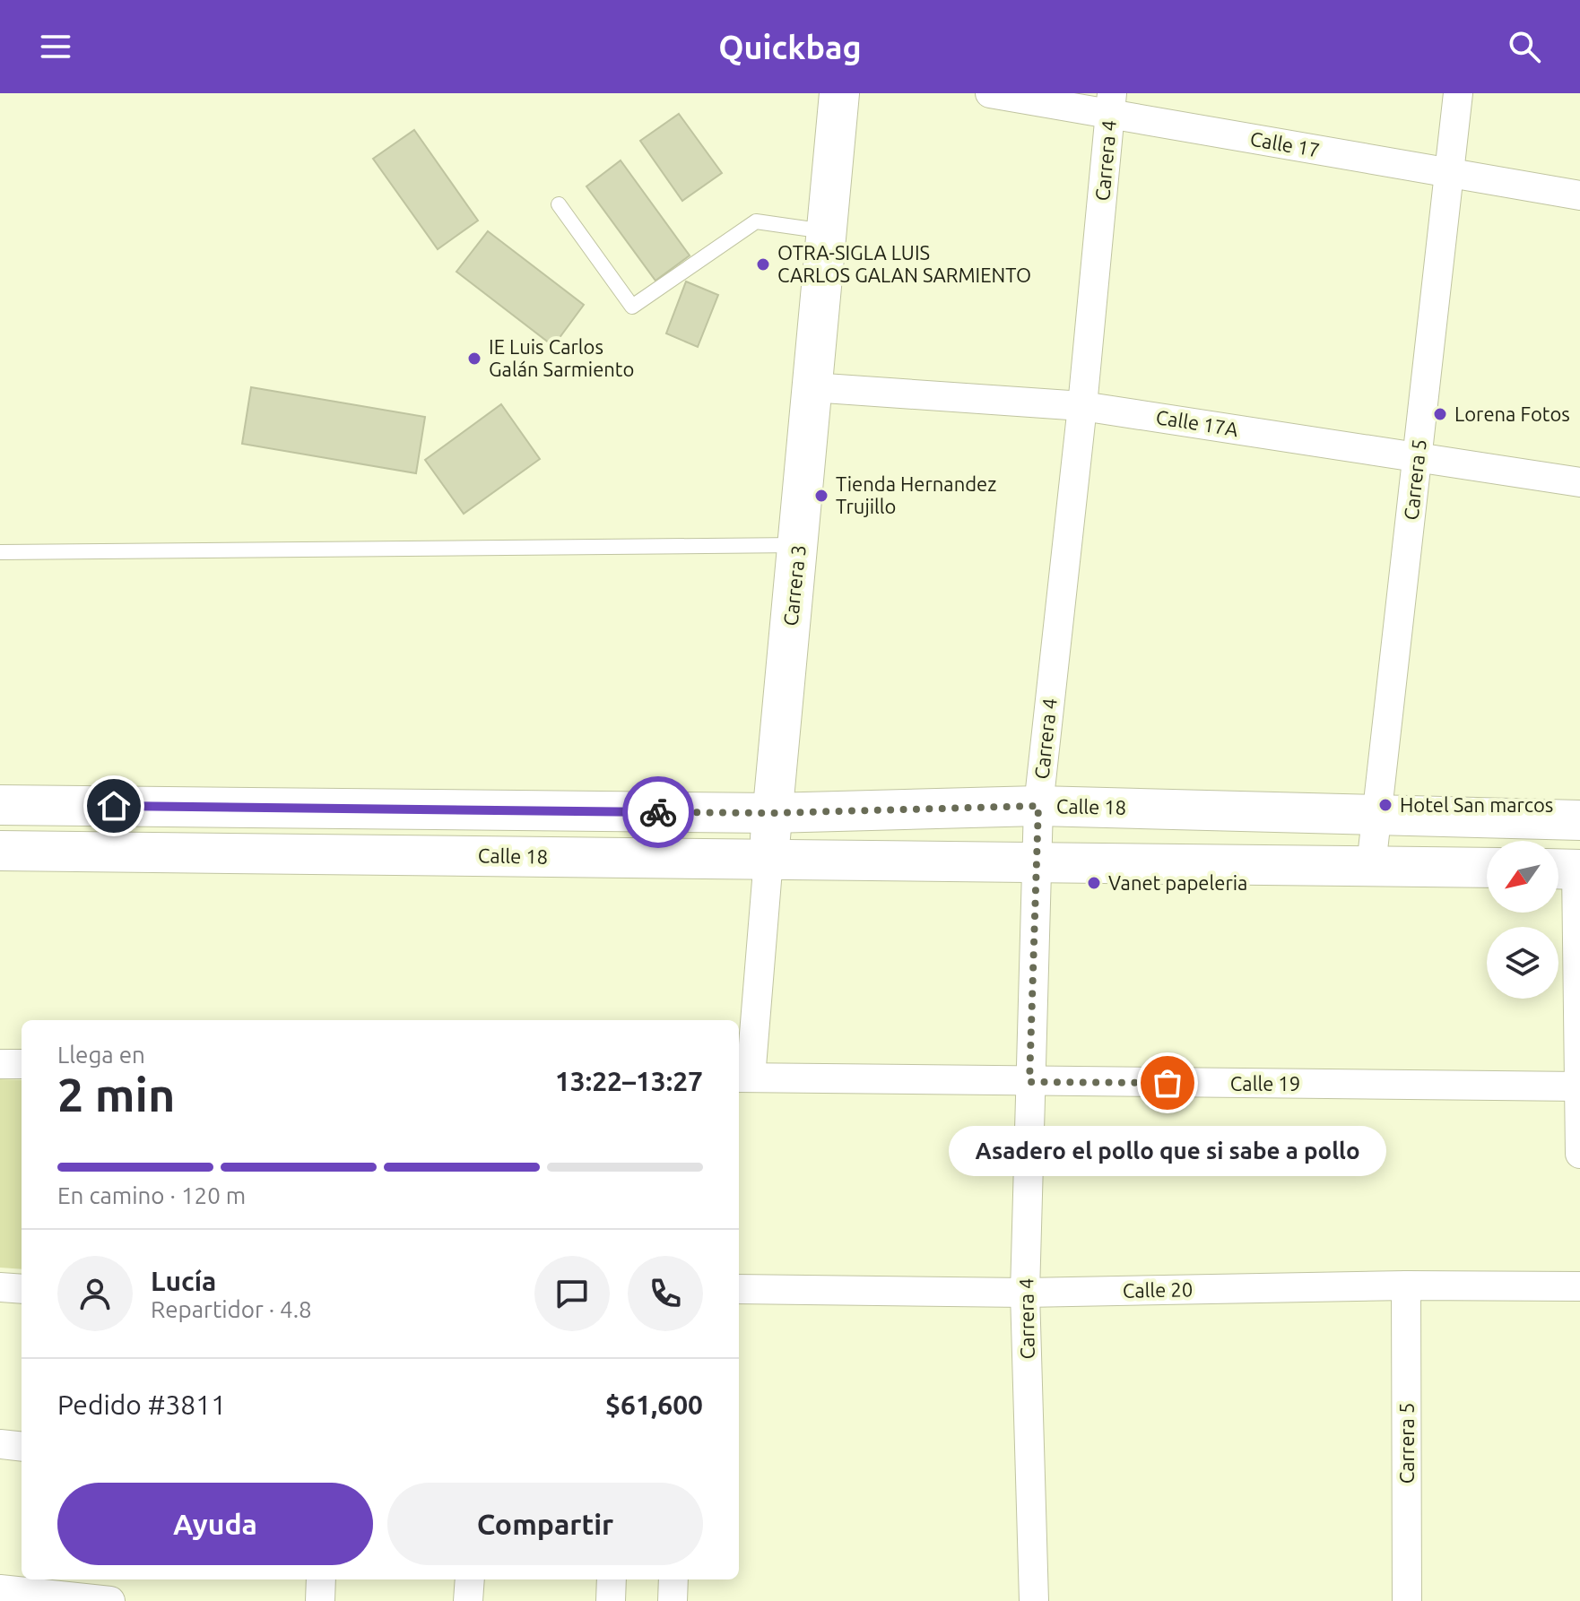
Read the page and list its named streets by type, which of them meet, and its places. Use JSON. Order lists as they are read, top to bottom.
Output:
{
  "streets": {
    "main road": ["Carrera 3", "Calle 18"],
    "street": [
      "Calle 17",
      "Carrera 4",
      "Calle 17A",
      "Carrera 5",
      "Calle 19",
      "Calle 20"
    ]
  },
  "crossings": [
    ["Calle 17", "Carrera 4"],
    ["Calle 17", "Carrera 5"],
    ["Carrera 4", "Calle 17A"],
    ["Carrera 4", "Calle 18"],
    ["Carrera 4", "Calle 19"],
    ["Carrera 4", "Calle 20"],
    ["Calle 17A", "Carrera 5"],
    ["Calle 17A", "Carrera 3"],
    ["Carrera 5", "Calle 18"],
    ["Carrera 5", "Calle 20"],
    ["Carrera 3", "Calle 18"],
    ["Carrera 3", "Calle 19"]
  ],
  "places": [
    "OTRA-SIGLA LUIS CARLOS GALAN SARMIENTO",
    "IE Luis Carlos Galán Sarmiento",
    "Lorena Fotos",
    "Tienda Hernandez Trujillo",
    "Hotel San marcos",
    "Vanet papeleria",
    "Asadero el pollo que si sabe a pollo"
  ],
  "north": "bottom left",
  "page": {
    "header": "Quickbag",
    "heading": ["2 min", "Llega en", "13:22–13:27"],
    "panel": [
      "Lucía",
      "Repartidor · 4.8",
      "Pedido #3811",
      "$61,600"
    ],
    "bubble": "Asadero el pollo que si sabe a pollo",
    "bar": "En camino · 120 m",
    "buttons": ["Ayuda", "Compartir"]
  }
}
